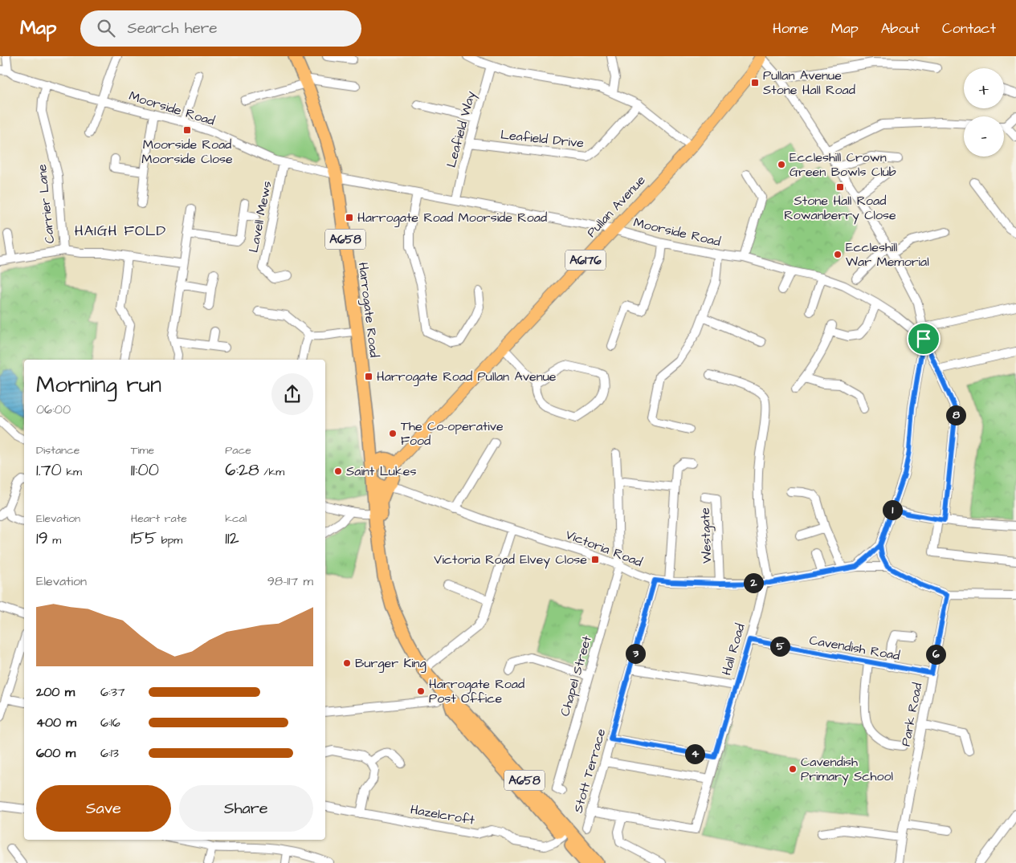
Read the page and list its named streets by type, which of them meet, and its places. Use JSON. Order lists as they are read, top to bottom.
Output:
{
  "streets": {
    "highway": ["A658", "Harrogate Road"],
    "main road": ["Pullan Avenue", "A6176"],
    "street": [
      "Moorside Road",
      "Leafield Way",
      "Leafield Drive",
      "Carrier Lane",
      "Lavell Mews",
      "Westgate",
      "Victoria Road",
      "Cavendish Road",
      "Hall Road",
      "Chapel Street",
      "Park Road",
      "Stott Terrace",
      "Hazelcroft"
    ]
  },
  "crossings": [
    ["Moorside Road", "Leafield Way"],
    ["Moorside Road", "Carrier Lane"],
    ["Moorside Road", "Pullan Avenue"],
    ["Moorside Road", "Lavell Mews"],
    ["Moorside Road", "Harrogate Road"],
    ["Leafield Way", "Leafield Drive"],
    ["Pullan Avenue", "A658"],
    ["Pullan Avenue", "Victoria Road"],
    ["A658", "Harrogate Road"],
    ["A658", "Victoria Road"],
    ["A658", "Hazelcroft"],
    ["Westgate", "Victoria Road"],
    ["Victoria Road", "Hall Road"],
    ["Victoria Road", "Chapel Street"],
    ["Victoria Road", "Park Road"],
    ["Victoria Road", "Stott Terrace"],
    ["Cavendish Road", "Hall Road"],
    ["Cavendish Road", "Park Road"],
    ["Hall Road", "Stott Terrace"]
  ],
  "districts": ["HAIGH FOLD"],
  "places": {
    "transit": [
      "Pullan Avenue Stone Hall Road",
      "Moorside Road Moorside Close",
      "Stone Hall Road Rowanberry Close",
      "Harrogate Road Moorside Road",
      "Harrogate Road Pullan Avenue",
      "Victoria Road Elvey Close"
    ],
    "other": [
      "Eccleshill Crown Green Bowls Club",
      "Eccleshill War Memorial",
      "The Co-operative Food",
      "Saint Lukes",
      "Burger King",
      "Harrogate Road Post Office",
      "Cavendish Primary School"
    ]
  },
  "page": {
    "header": "Map",
    "search": "Search here",
    "nav": [
      "Home",
      "Map",
      "About",
      "Contact"
    ],
    "map_buttons": ["+", "−"],
    "heading": ["Morning run", "06:00"],
    "pins": [
      "8",
      "1",
      "2",
      "5",
      "3",
      "6",
      "4"
    ],
    "stats": [
      ["Distance", "1.70 km"],
      ["Time", "11:00"],
      ["Pace", "6:28 /km"],
      ["Elevation", "19 m"],
      ["Heart rate", "155 bpm"],
      ["kcal", "112"]
    ],
    "chart": ["Elevation", "98–117 m"],
    "list": [
      {
        "name": "200 m",
        "note": "6:37"
      },
      {
        "name": "400 m",
        "note": "6:16"
      },
      {
        "name": "600 m",
        "note": "6:13"
      }
    ],
    "buttons": ["Save", "Share"]
  }
}
